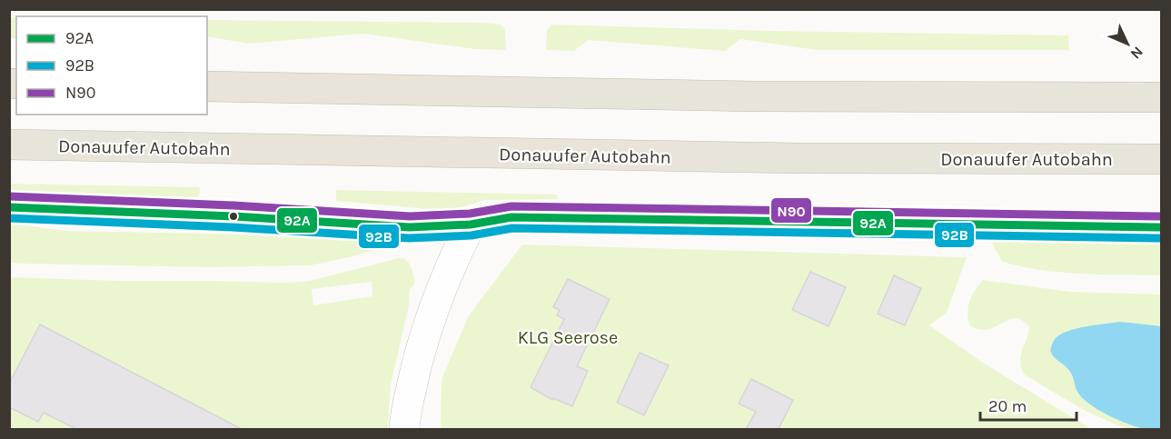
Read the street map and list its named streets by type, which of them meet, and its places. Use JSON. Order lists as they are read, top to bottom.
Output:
{
  "streets": {
    "highway": ["Donauufer Autobahn"]
  },
  "parks": ["KLG Seerose"],
  "lines": ["transit line N90", "transit line 92A", "transit line 92B"],
  "legend": ["92A", "92B", "N90"],
  "scale_bar": "20 m",
  "north": "bottom right"
}
